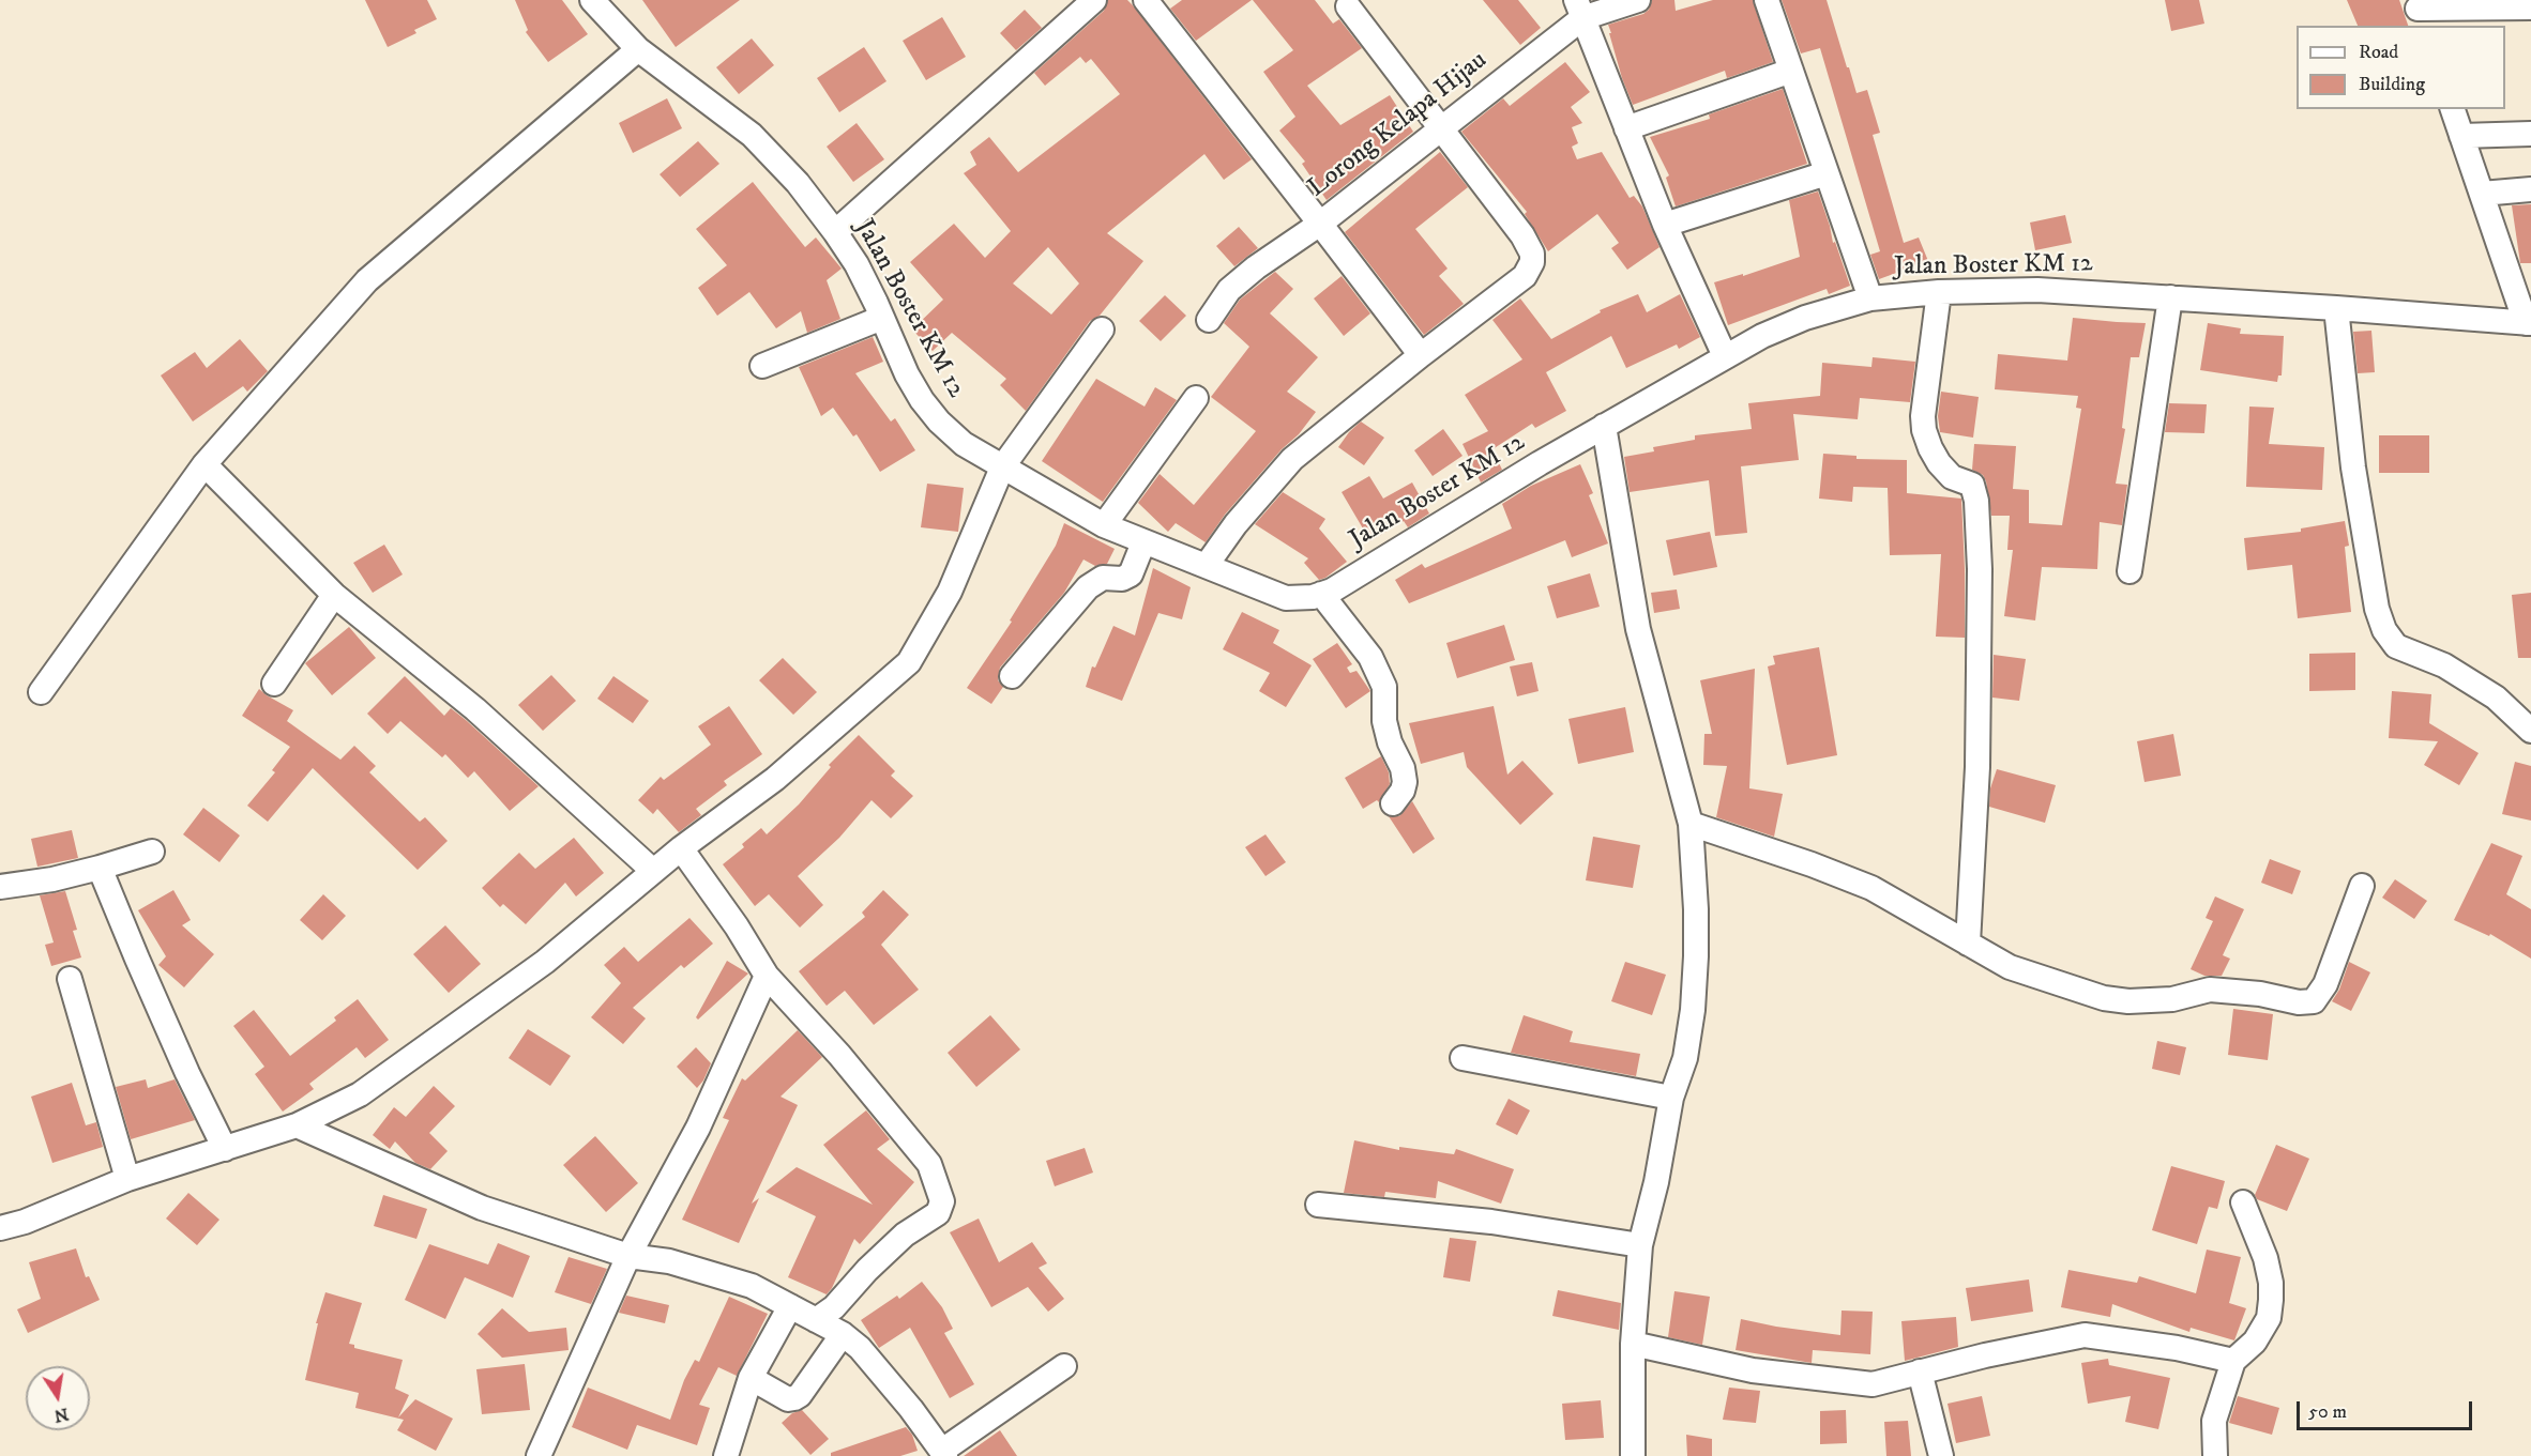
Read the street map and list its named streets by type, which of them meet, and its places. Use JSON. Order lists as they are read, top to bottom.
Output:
{
  "streets": {
    "street": ["Lorong Kelapa Hijau", "Jalan Boster KM 12"]
  },
  "legend": ["Road", "Building"],
  "scale_bar": "50 m",
  "north": "bottom"
}
